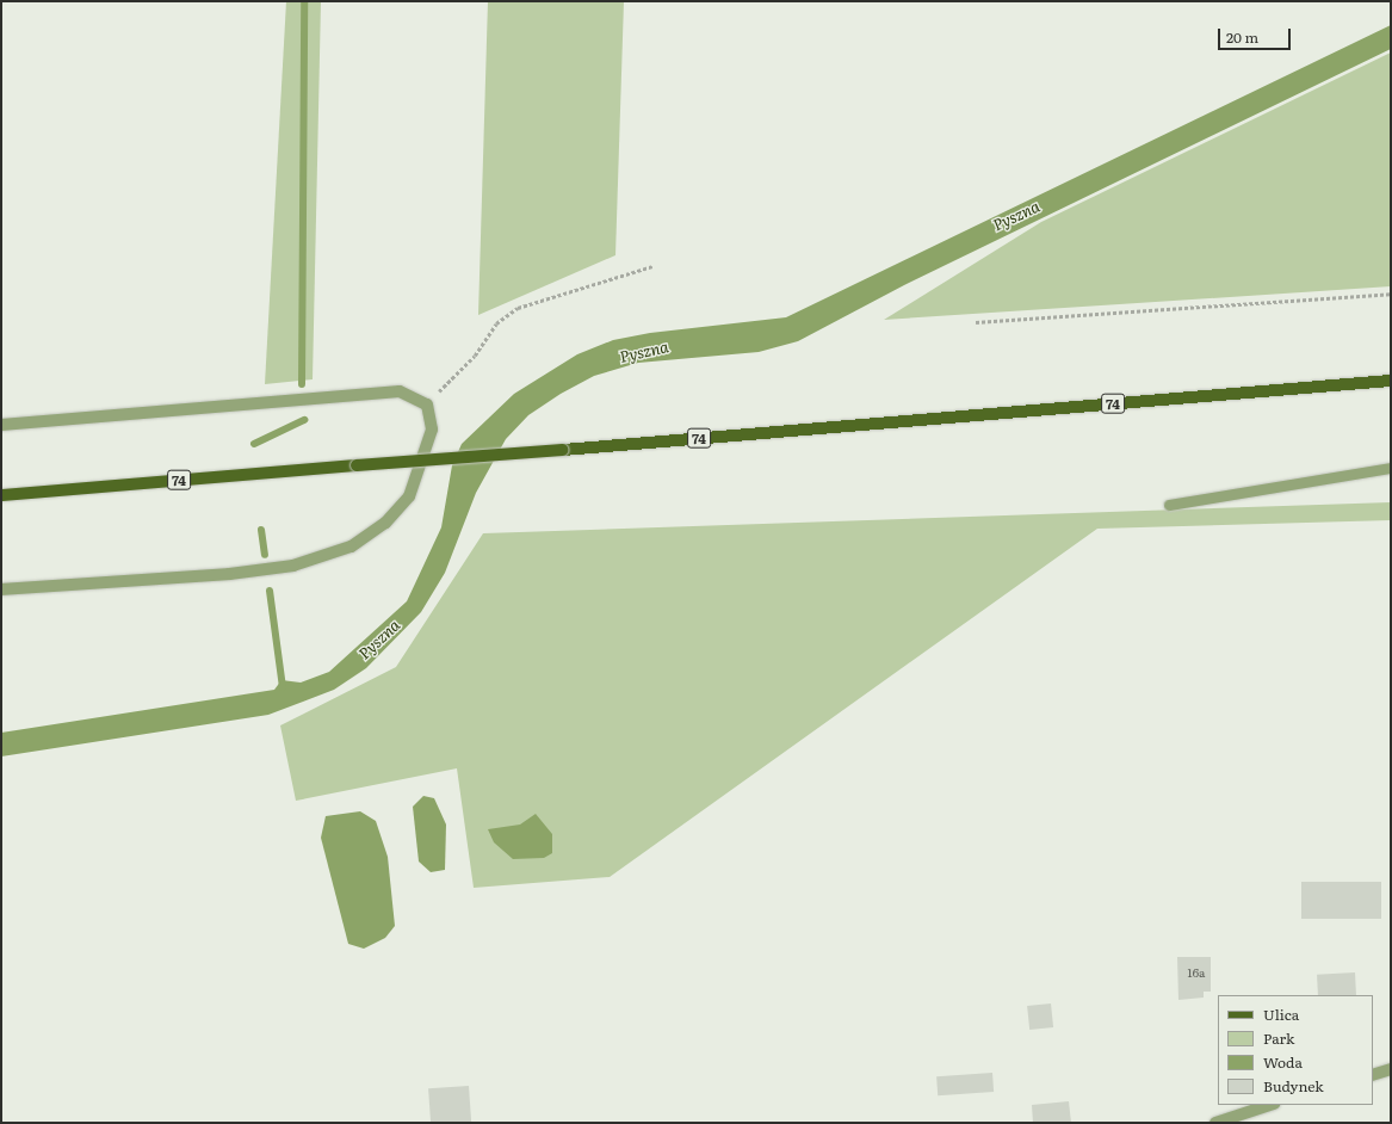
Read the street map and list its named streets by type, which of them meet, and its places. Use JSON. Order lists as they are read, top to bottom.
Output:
{
  "streets": {
    "main road": ["74"]
  },
  "water": ["Pyszna"],
  "house_numbers": ["16a"],
  "legend": [
    "Ulica",
    "Park",
    "Woda",
    "Budynek"
  ],
  "scale_bar": "20 m"
}
